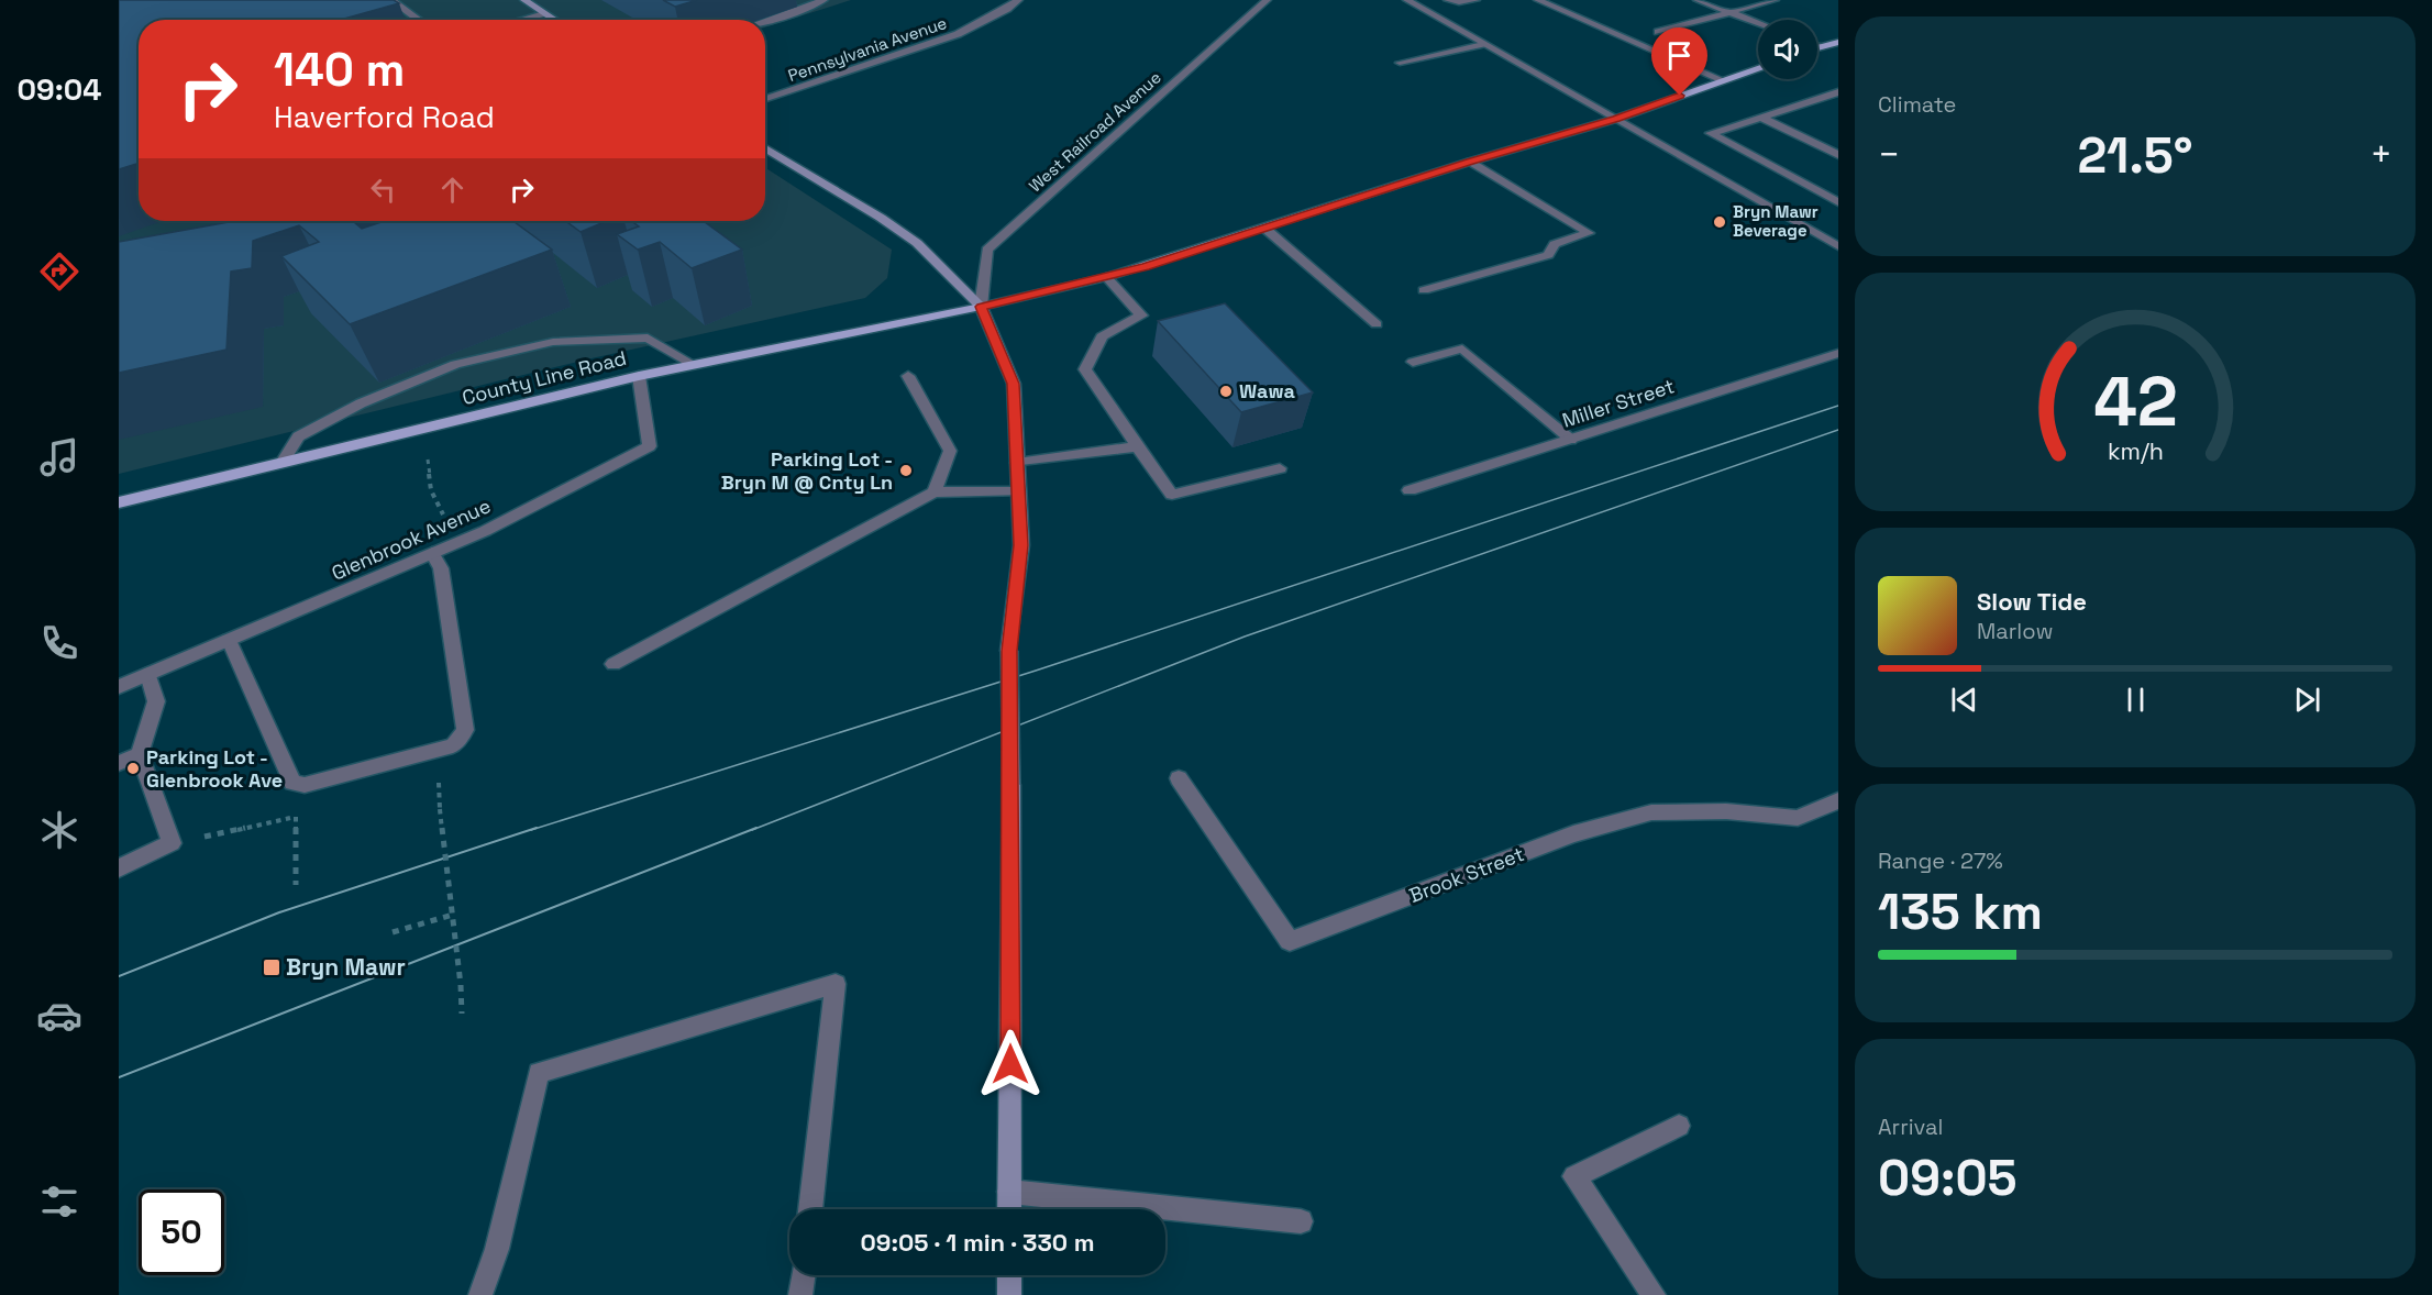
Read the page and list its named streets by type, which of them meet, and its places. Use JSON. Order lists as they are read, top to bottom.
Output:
{
  "streets": {
    "main road": ["County Line Road"],
    "street": [
      "Pennsylvania Avenue",
      "West Railroad Avenue",
      "Miller Street",
      "Glenbrook Avenue",
      "Brook Street"
    ]
  },
  "crossings": [
    ["West Railroad Avenue", "County Line Road"],
    ["County Line Road", "Glenbrook Avenue"]
  ],
  "places": {
    "other": [
      "Bryn Mawr Beverage",
      "Wawa",
      "Parking Lot - Bryn M @ Cnty Ln",
      "Parking Lot - Glenbrook Ave"
    ],
    "transit": ["Bryn Mawr"]
  },
  "page": {
    "tabs": "09:04",
    "tile": [
      "Climate",
      ["Range · 27%", "135 km"],
      ["Arrival", "09:05"]
    ],
    "turn": ["140 m", "Haverford Road"],
    "heat": ["−", "21.5°", "+"],
    "song": ["Slow Tide", "Marlow"],
    "limit": "50",
    "trip": "09:05 · 1 min · 330 m",
    "gauge": ["42", "km/h"]
  }
}
